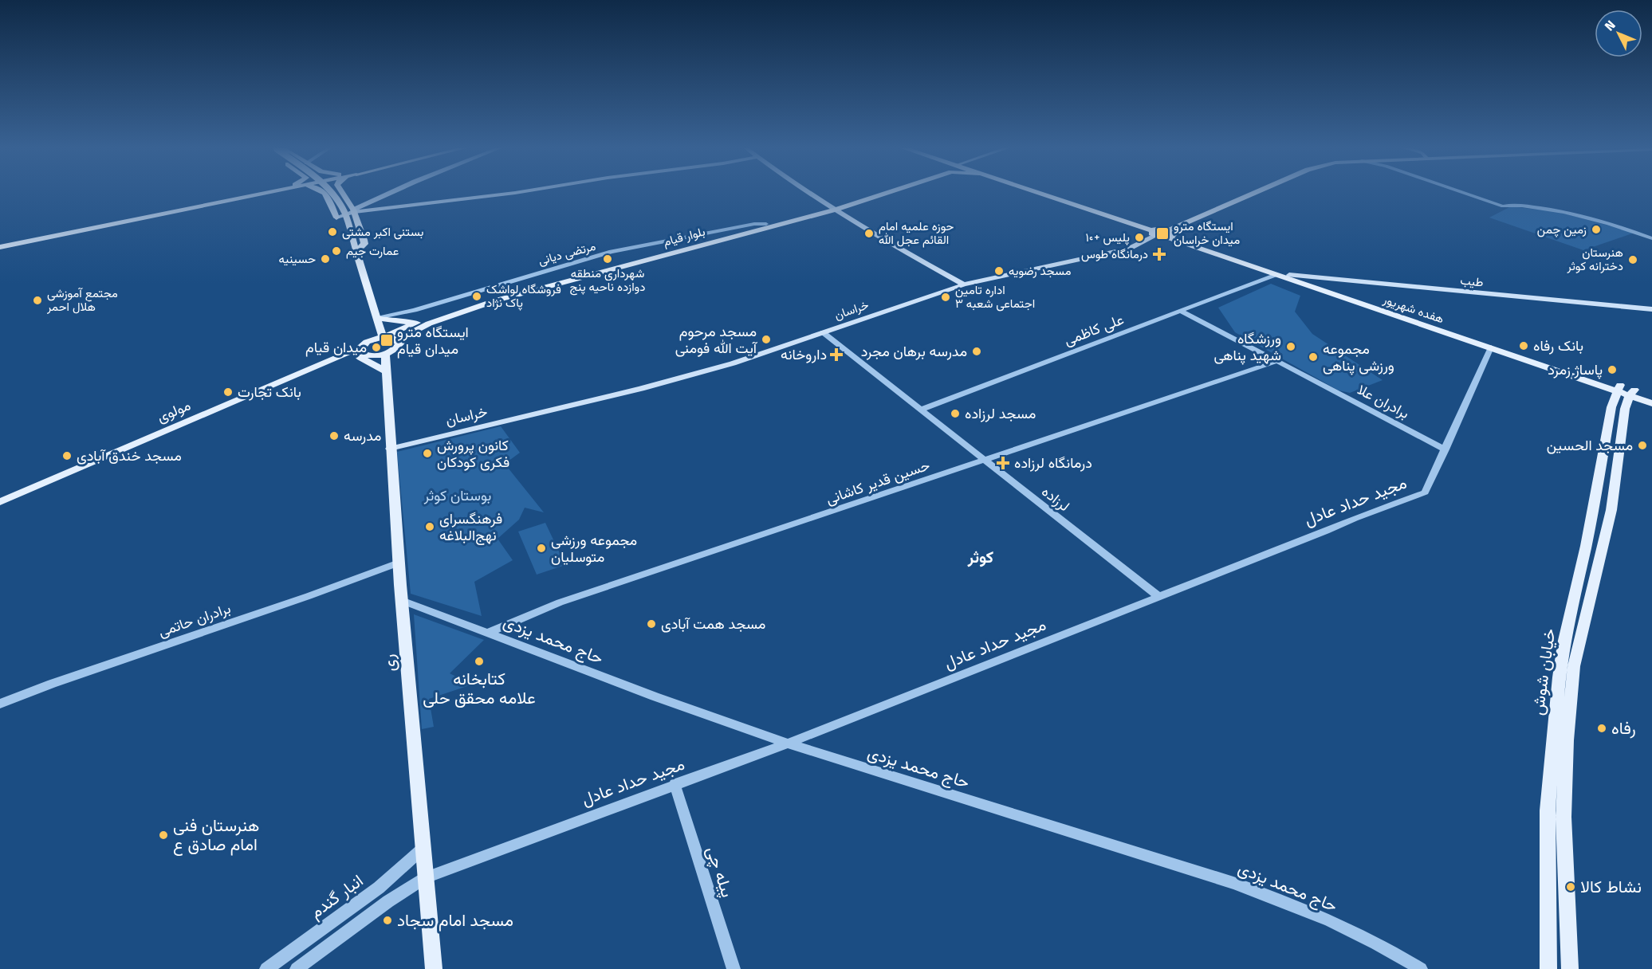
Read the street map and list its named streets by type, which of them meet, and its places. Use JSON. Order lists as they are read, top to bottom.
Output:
{
  "streets": {
    "main road": [
      "بلوار قیام",
      "طیب",
      "هفده شهریور",
      "خراسان",
      "مولوی",
      "ری",
      "خیابان شوش"
    ],
    "street": [
      "مرتضی دیانی",
      "علی کاظمی",
      "برادران علا",
      "حسین قدیر کاشانی",
      "لرزاده",
      "مجید حداد عادل",
      "برادران حاتمی",
      "حاج محمد یزدی",
      "پیله چی",
      "انبار گندم"
    ]
  },
  "crossings": [
    ["بلوار قیام", "مرتضی دیانی"],
    ["طیب", "هفده شهریور"],
    ["هفده شهریور", "علی کاظمی"],
    ["هفده شهریور", "مجید حداد عادل"],
    ["هفده شهریور", "خیابان شوش"],
    ["خراسان", "لرزاده"],
    ["خراسان", "ری"],
    ["علی کاظمی", "برادران علا"],
    ["علی کاظمی", "لرزاده"],
    ["برادران علا", "حسین قدیر کاشانی"],
    ["برادران علا", "مجید حداد عادل"],
    ["حسین قدیر کاشانی", "لرزاده"],
    ["حسین قدیر کاشانی", "حاج محمد یزدی"],
    ["لرزاده", "مجید حداد عادل"],
    ["مجید حداد عادل", "حاج محمد یزدی"],
    ["مجید حداد عادل", "ری"],
    ["مجید حداد عادل", "پیله چی"],
    ["برادران حاتمی", "ری"],
    ["حاج محمد یزدی", "ری"],
    ["ری", "انبار گندم"]
  ],
  "districts": ["کوثر"],
  "parks": ["بوستان کوثر"],
  "places": {
    "other": [
      "زمین چمن",
      "بستنی اکبر مشتی",
      "حوزه علمیه امام القائم عجل الله",
      "پلیس +۱۰",
      "عمارت جیم",
      "حسینیه",
      "شهرداری منطقه دوازده ناحیه پنج",
      "هنرستان دخترانه کوثر",
      "مسجد رضویه",
      "فروشگاه لواشک پاک نژاد",
      "اداره تامین اجتماعی شعبه ۳",
      "مجتمع آموزشی هلال احمر",
      "مسجد مرحوم آیت الله فومنی",
      "بانک رفاه",
      "ورزشگاه شهید پناهی",
      "میدان قیام",
      "مدرسه برهان مجرد",
      "مجموعه ورزشی پناهی",
      "پاساژ زمرد",
      "بانک تجارت",
      "مسجد لرزاده",
      "مدرسه",
      "مسجد الحسین",
      "کانون پرورش فکری کودکان",
      "مسجد خندق آبادی",
      "فرهنگسرای نهج‌البلاغه",
      "مجموعه ورزشی متوسلیان",
      "مسجد همت آبادی",
      "کتابخانه علامه محقق حلی",
      "رفاه",
      "هنرستان فنی امام صادق ع",
      "نشاط کالا",
      "مسجد امام سجاد"
    ],
    "transit": ["ایستگاه مترو میدان خراسان", "ایستگاه مترو میدان قیام"],
    "health": ["درمانگاه طوس", "داروخانه", "درمانگاه لرزاده"]
  },
  "north": "top left"
}
